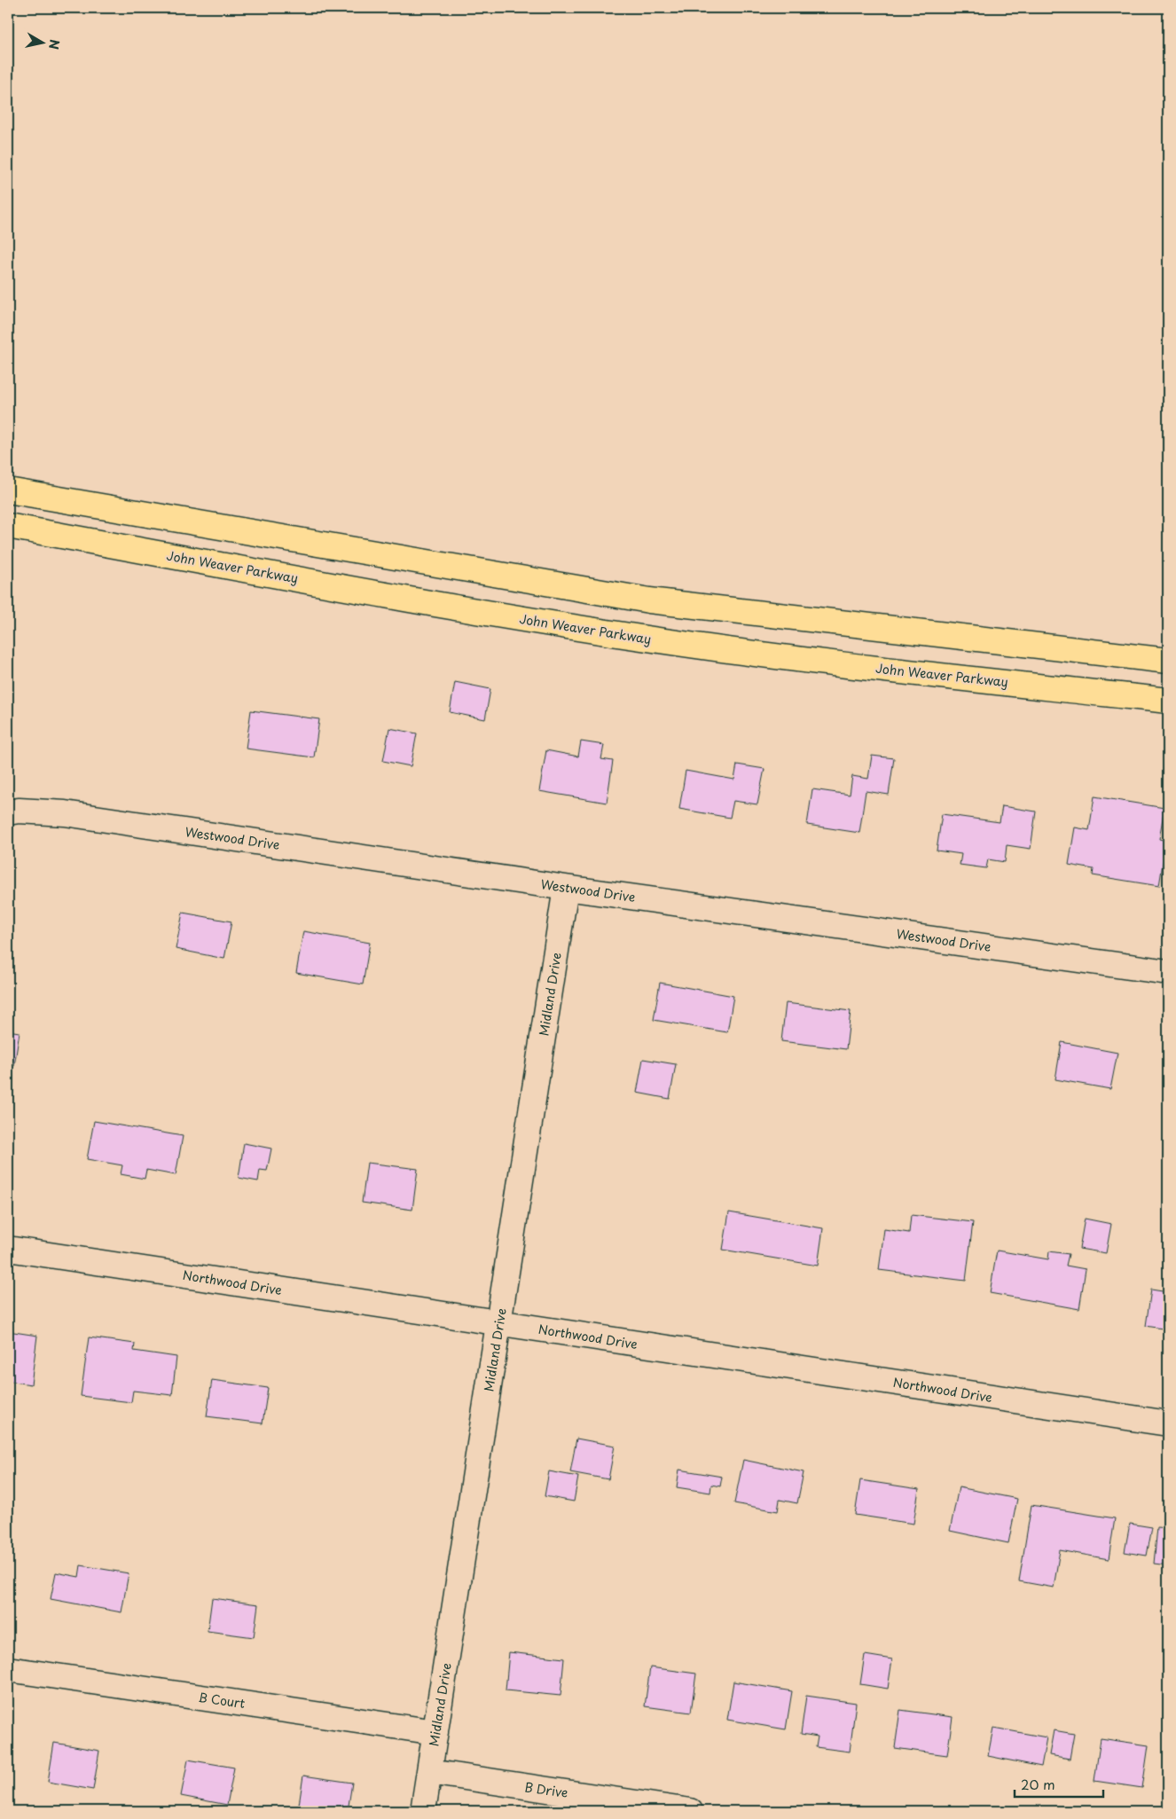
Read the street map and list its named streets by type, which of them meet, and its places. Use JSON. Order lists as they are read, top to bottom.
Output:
{
  "streets": {
    "main road": ["John Weaver Parkway"],
    "street": [
      "Westwood Drive",
      "Midland Drive",
      "Northwood Drive",
      "B Court",
      "B Drive"
    ]
  },
  "crossings": [
    ["Westwood Drive", "Midland Drive"],
    ["Midland Drive", "Northwood Drive"],
    ["Midland Drive", "B Court"],
    ["Midland Drive", "B Drive"]
  ],
  "scale_bar": "20 m",
  "north": "right"
}
